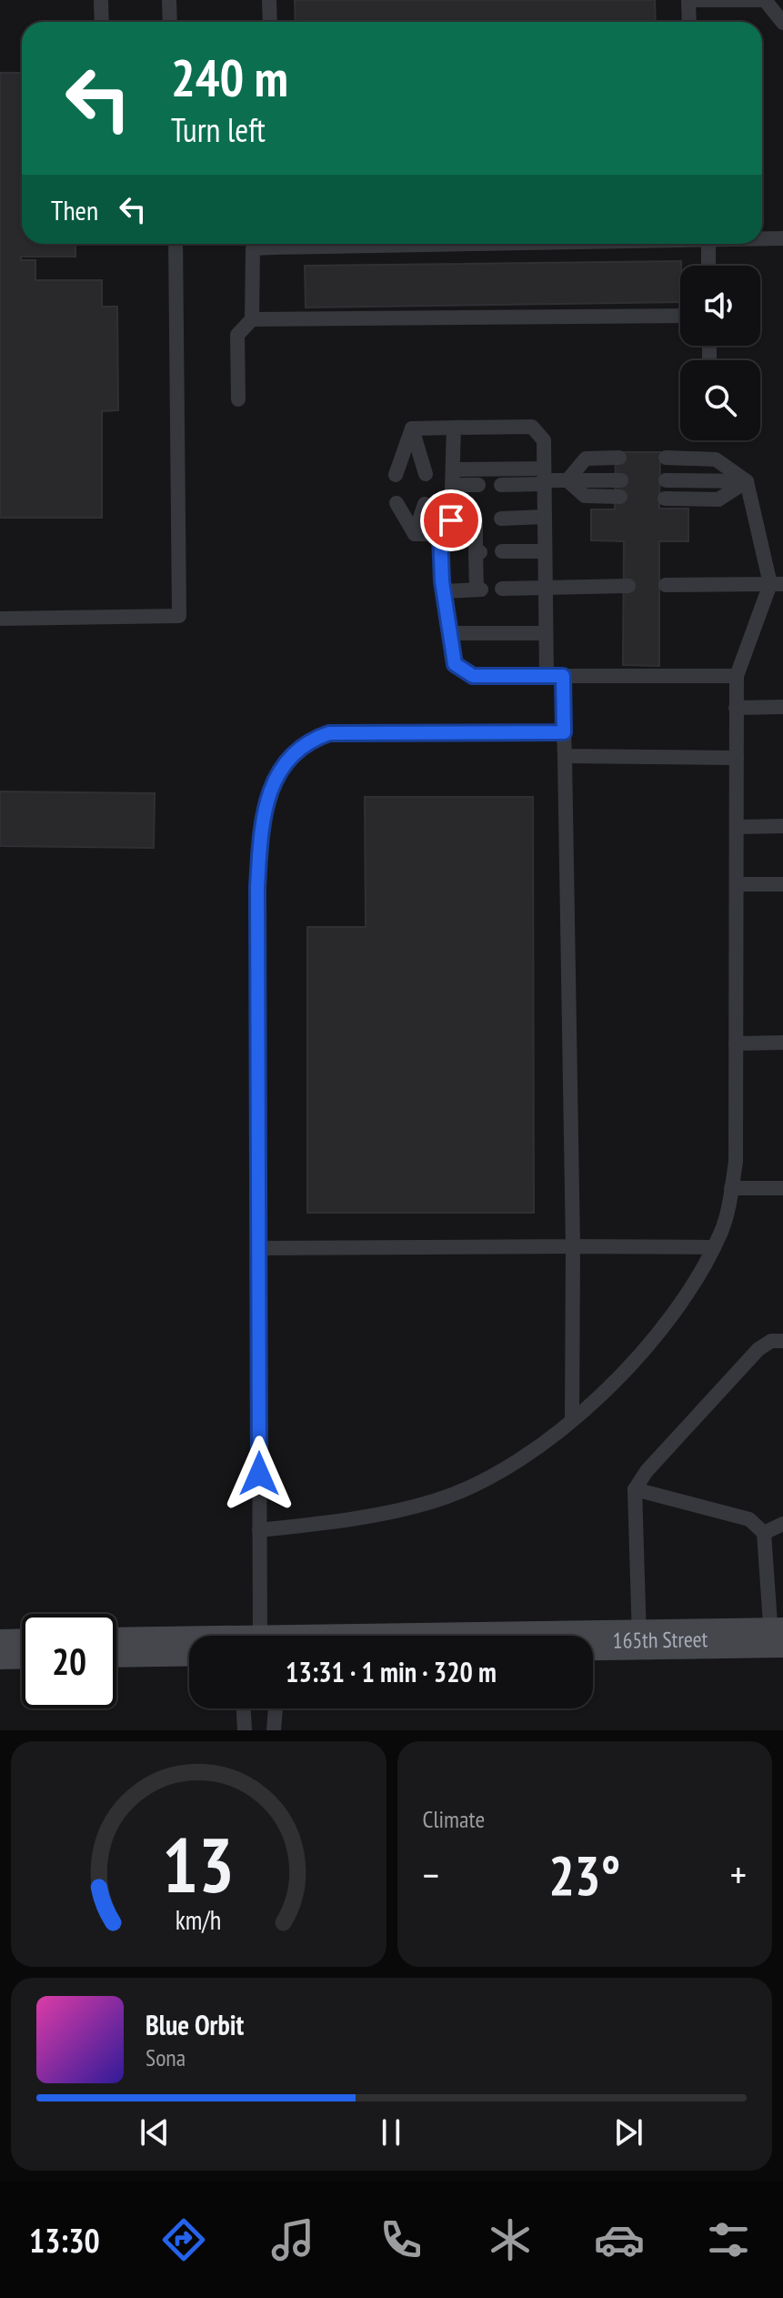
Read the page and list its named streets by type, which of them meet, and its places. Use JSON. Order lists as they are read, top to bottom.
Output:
{
  "streets": {
    "main road": ["165th Street"]
  },
  "page": {
    "turn": ["240 m", "Turn left"],
    "then": "Then",
    "limit": "20",
    "trip": "13:31 · 1 min · 320 m",
    "tile": "Climate",
    "heat": ["−", "23°", "+"],
    "song": ["Blue Orbit", "Sona"],
    "tabs": "13:30",
    "gauge": ["13", "km/h"]
  }
}
